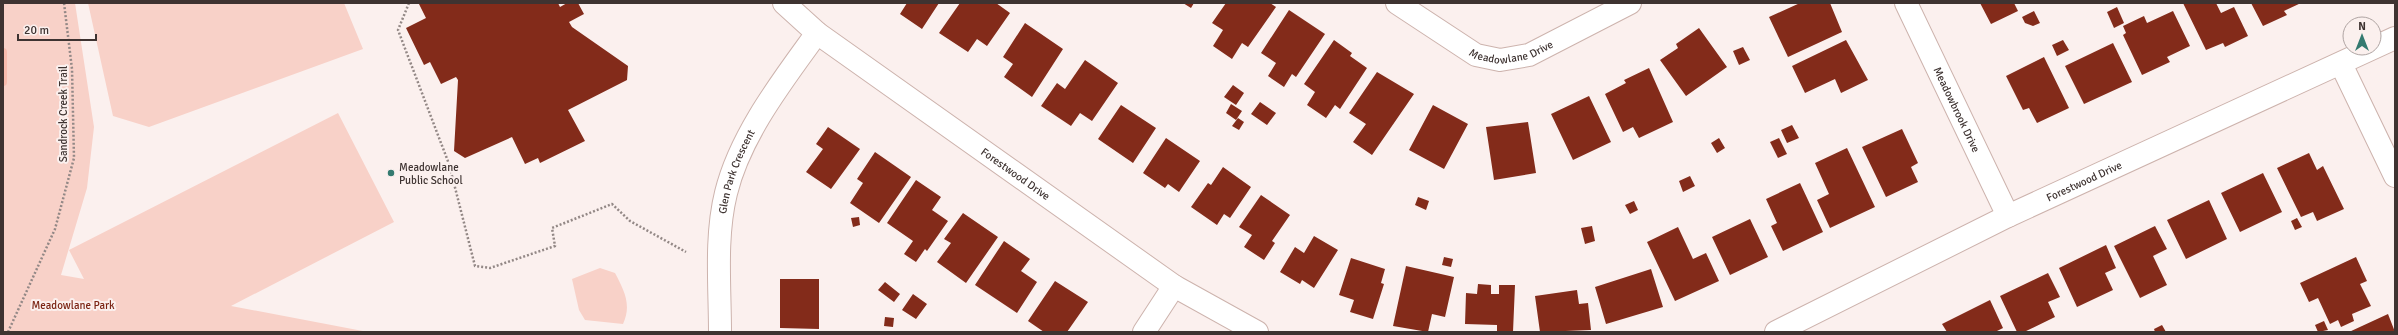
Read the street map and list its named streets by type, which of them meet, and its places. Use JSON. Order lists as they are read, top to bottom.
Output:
{
  "streets": {
    "street": [
      "Meadowlane Drive",
      "Meadowbrook Drive",
      "Glen Park Crescent",
      "Forestwood Drive"
    ],
    "path": ["Sandrock Creek Trail"]
  },
  "crossings": [
    ["Meadowbrook Drive", "Forestwood Drive"],
    ["Glen Park Crescent", "Forestwood Drive"]
  ],
  "parks": ["Meadowlane Park"],
  "places": ["Meadowlane Public School"],
  "scale_bar": "20 m",
  "north": "top"
}
